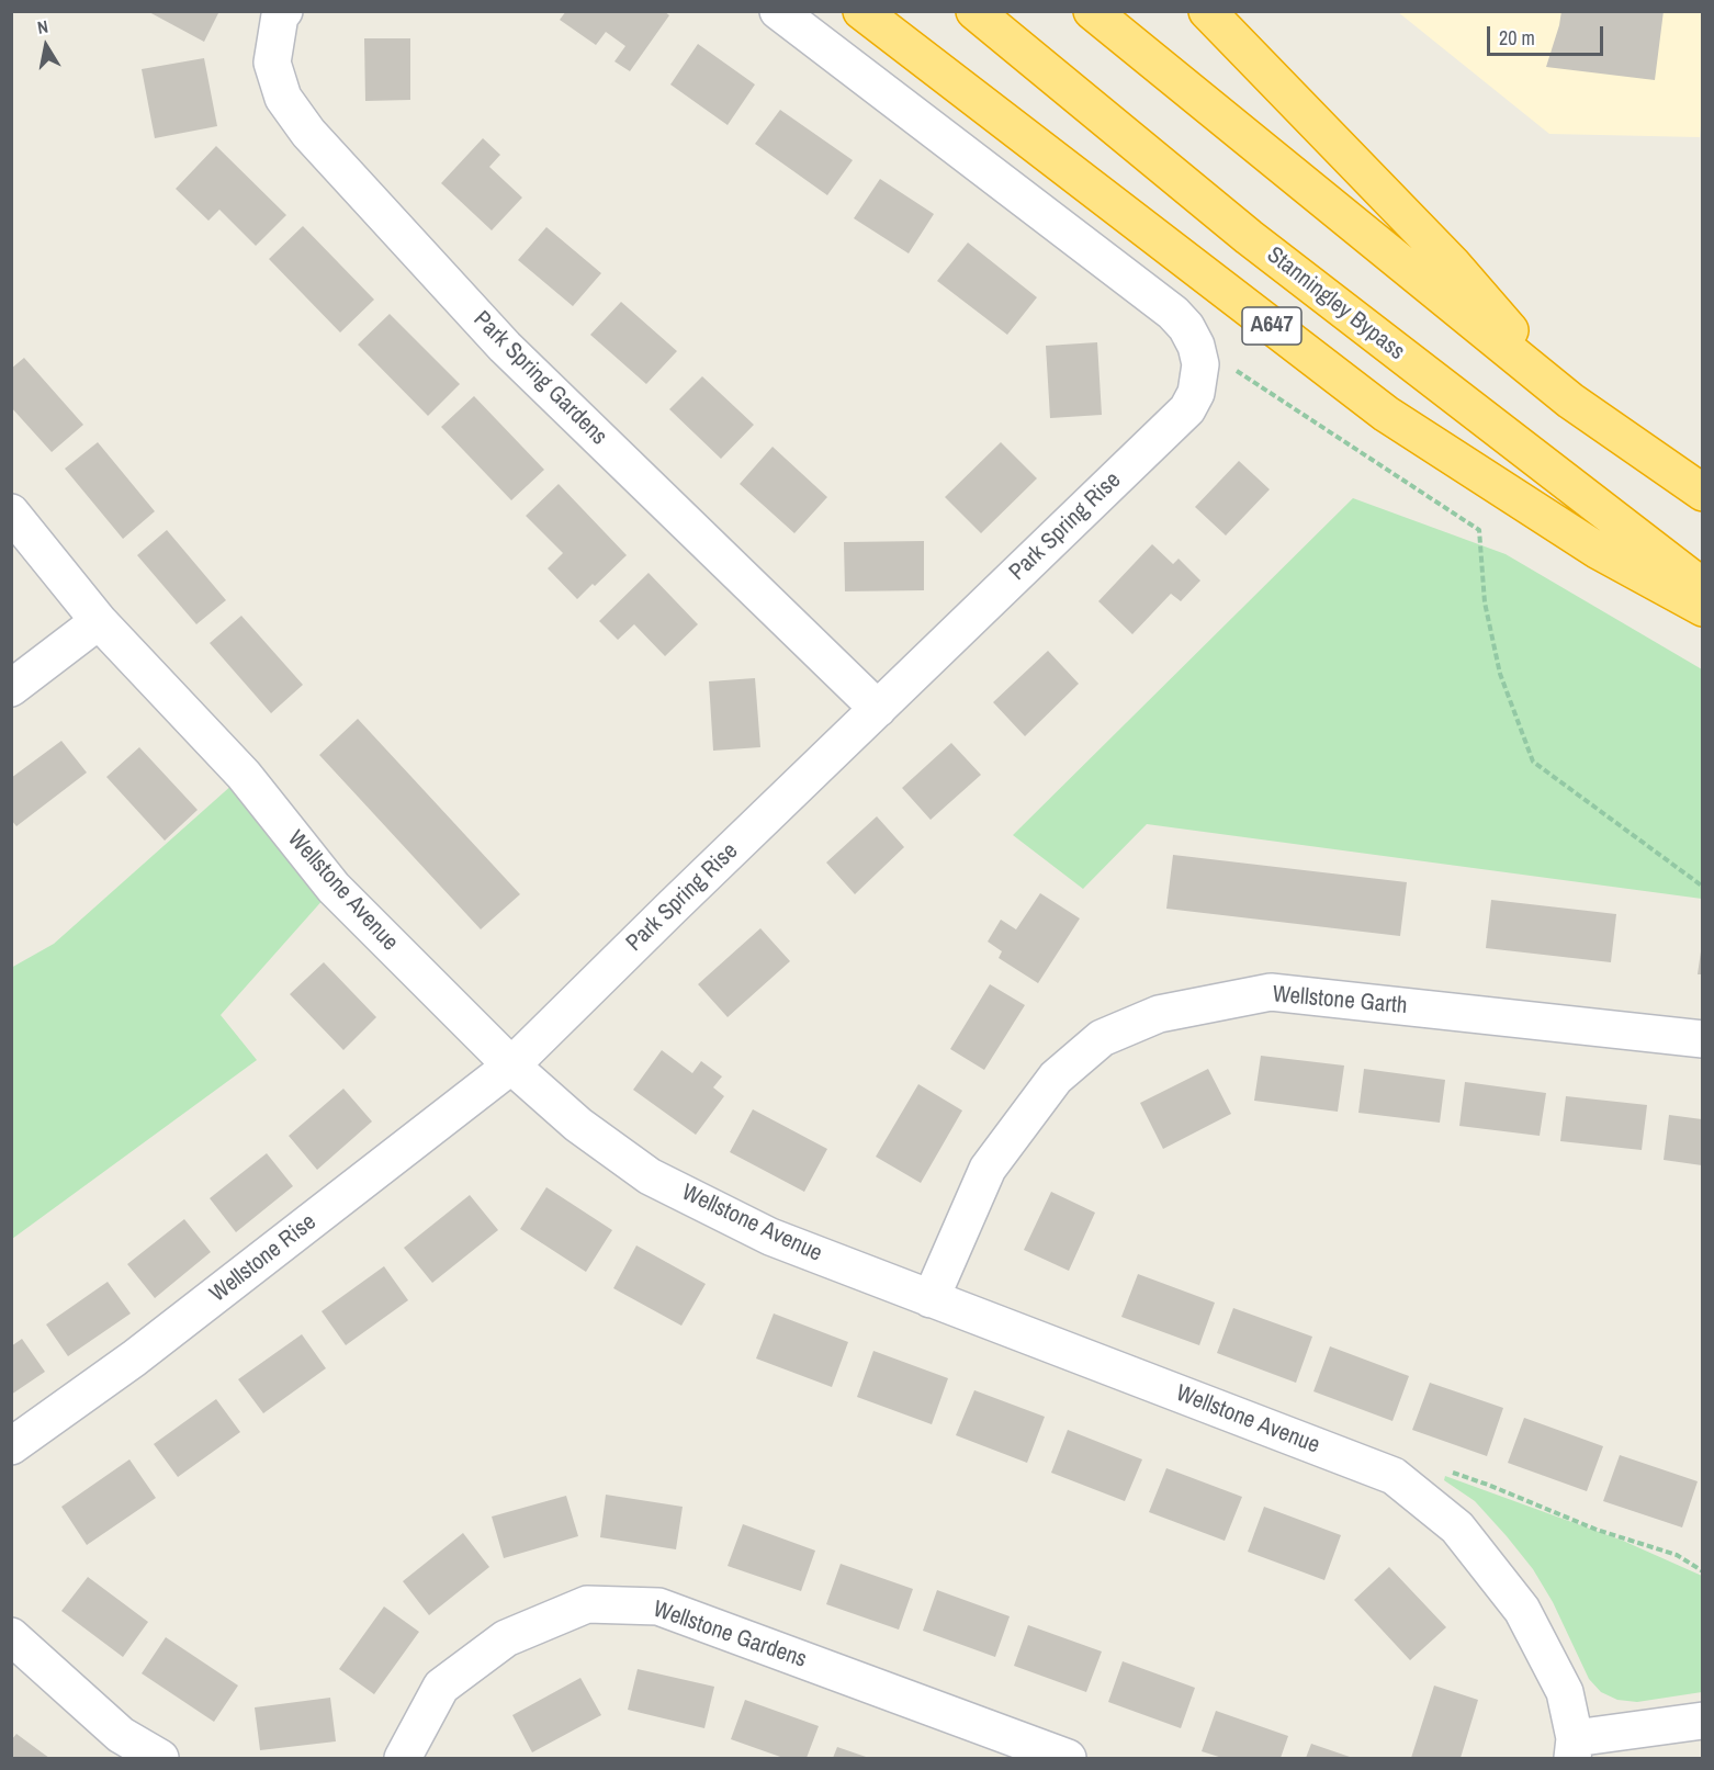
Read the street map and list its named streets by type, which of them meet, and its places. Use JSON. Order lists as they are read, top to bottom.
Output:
{
  "streets": {
    "highway": ["Stanningley Bypass", "A647"],
    "street": [
      "Park Spring Gardens",
      "Park Spring Rise",
      "Wellstone Avenue",
      "Wellstone Garth",
      "Wellstone Rise",
      "Wellstone Gardens"
    ]
  },
  "crossings": [
    ["Park Spring Gardens", "Park Spring Rise"],
    ["Park Spring Rise", "Wellstone Avenue"],
    ["Park Spring Rise", "Wellstone Rise"],
    ["Wellstone Avenue", "Wellstone Garth"],
    ["Wellstone Avenue", "Wellstone Rise"]
  ],
  "scale_bar": "20 m",
  "north": "top"
}
